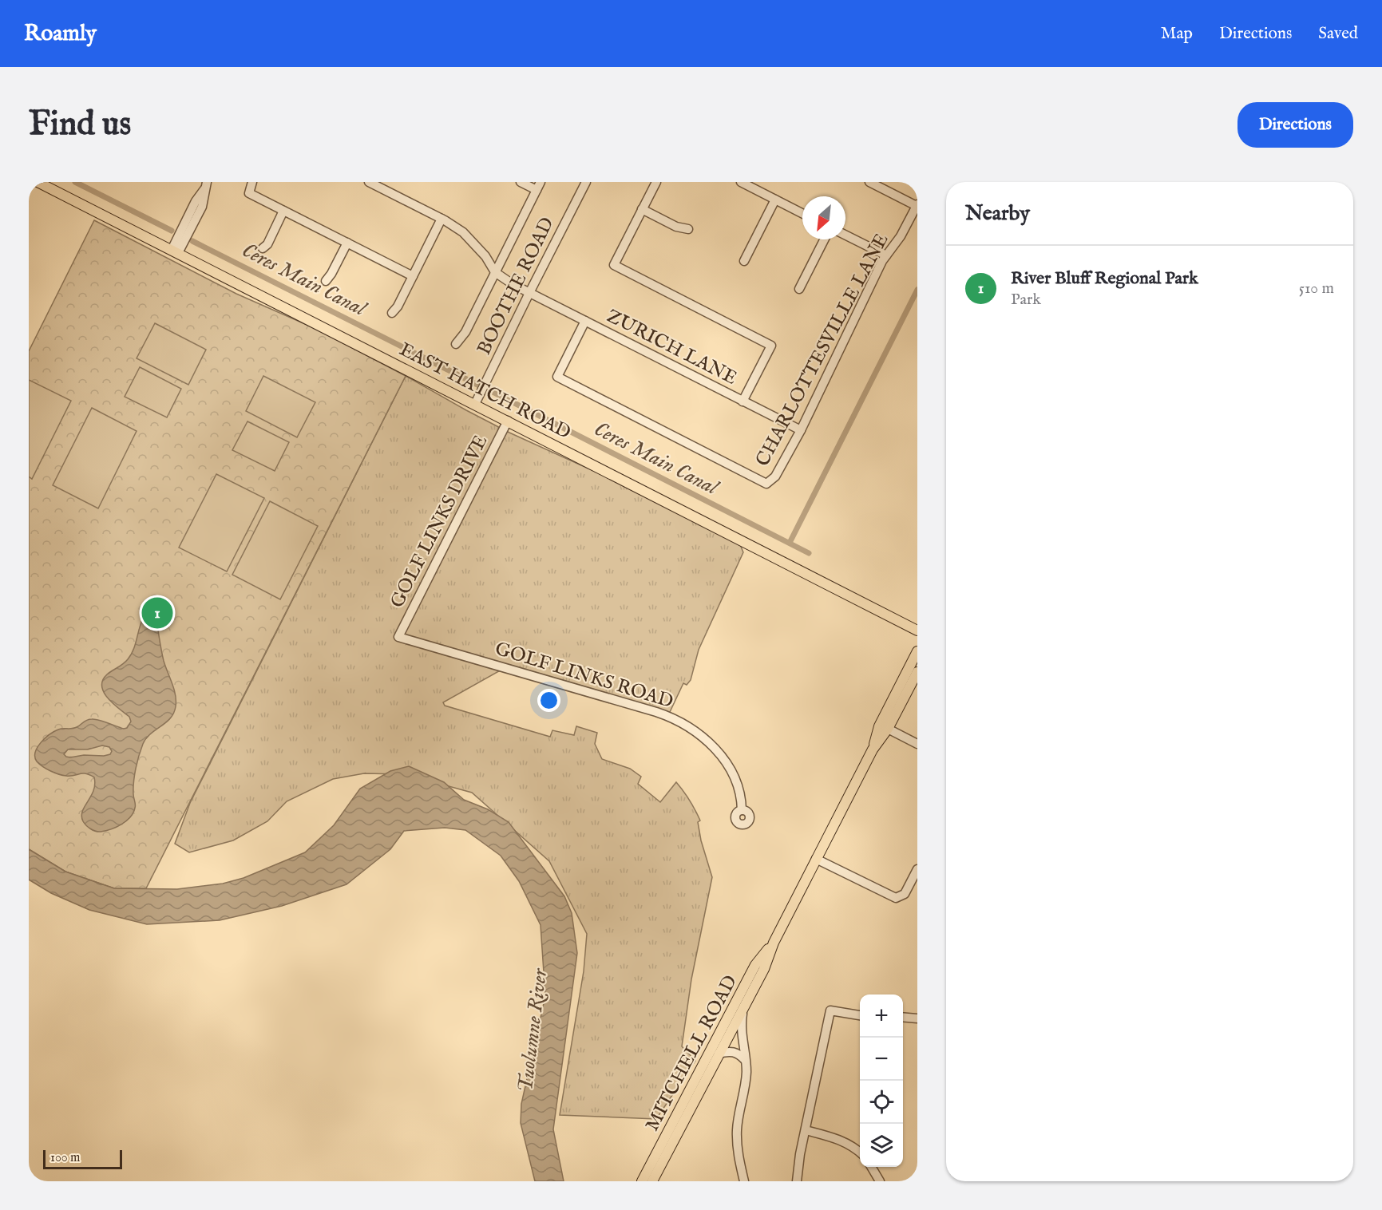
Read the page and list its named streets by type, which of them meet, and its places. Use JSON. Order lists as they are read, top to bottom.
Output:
{
  "streets": {
    "main road": ["EAST HATCH ROAD", "MITCHELL ROAD"],
    "street": [
      "BOOTHE ROAD",
      "ZURICH LANE",
      "CHARLOTTESVILLE LANE",
      "GOLF LINKS DRIVE",
      "GOLF LINKS ROAD"
    ]
  },
  "crossings": [
    ["BOOTHE ROAD", "ZURICH LANE"],
    ["BOOTHE ROAD", "EAST HATCH ROAD"],
    ["ZURICH LANE", "CHARLOTTESVILLE LANE"],
    ["EAST HATCH ROAD", "GOLF LINKS DRIVE"],
    ["GOLF LINKS DRIVE", "GOLF LINKS ROAD"]
  ],
  "water": ["Ceres Main Canal", "Tuolumne River"],
  "scale_bar": "100 m",
  "north": "bottom left",
  "page": {
    "header": "Roamly",
    "nav": ["Map", "Directions", "Saved"],
    "buttons": "Directions",
    "title": "Find us",
    "heading": "Nearby",
    "list": [
      {
        "mark": "1",
        "name": "River Bluff Regional Park",
        "note": "Park",
        "value": "510 m"
      }
    ],
    "pins": "1",
    "map_buttons": ["+", "−"],
    "scale": "100 m"
  }
}
